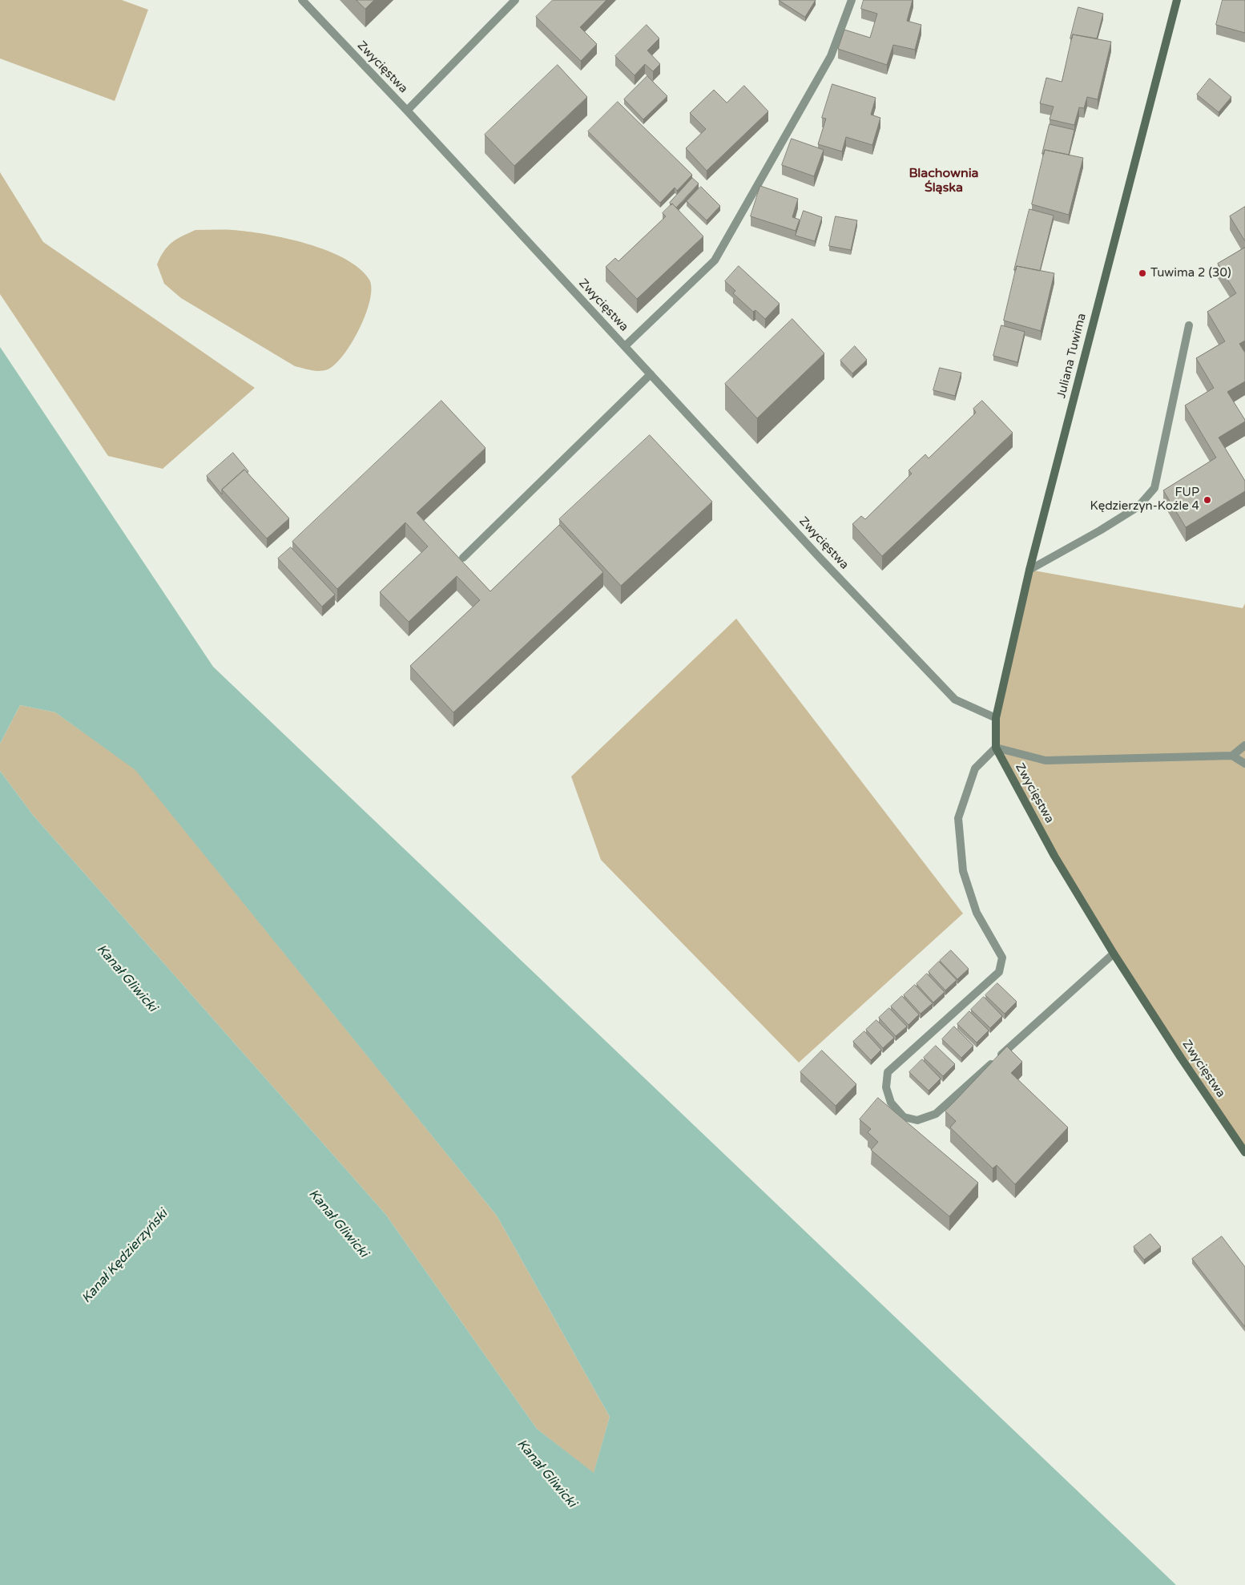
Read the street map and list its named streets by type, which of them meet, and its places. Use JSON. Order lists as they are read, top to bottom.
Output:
{
  "streets": {
    "street": ["Zwycięstwa", "Juliana Tuwima"]
  },
  "crossings": [
    ["Zwycięstwa", "Juliana Tuwima"]
  ],
  "districts": ["Blachownia Śląska"],
  "water": ["Kanał Gliwicki", "Kanał Kędzierzyński"],
  "places": ["Tuwima 2 (30)", "FUP Kędzierzyn-Koźle 4"]
}
